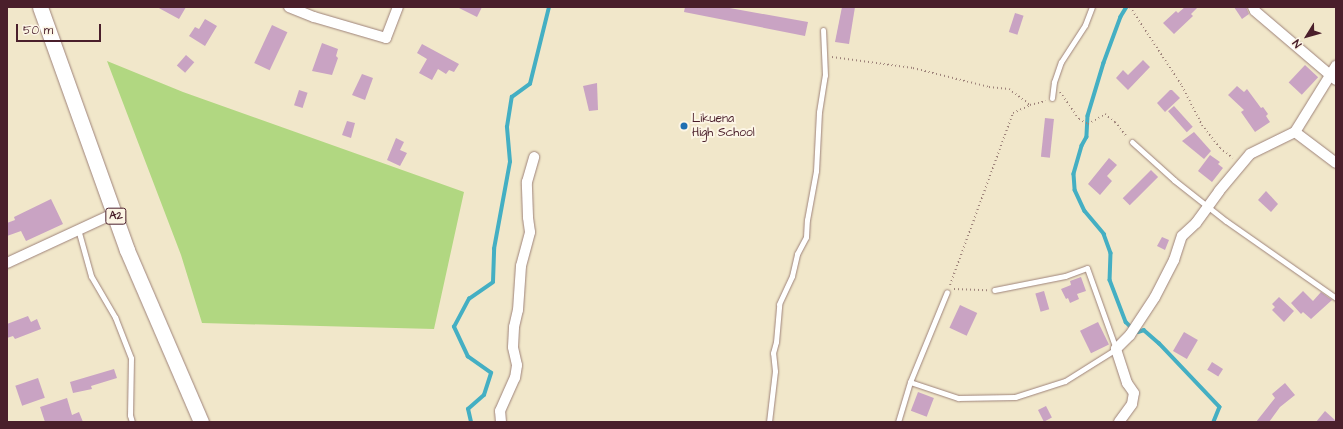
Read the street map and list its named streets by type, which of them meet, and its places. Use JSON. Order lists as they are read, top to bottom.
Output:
{
  "streets": {
    "main road": ["A2"]
  },
  "places": ["Likuena High School"],
  "scale_bar": "50 m",
  "north": "bottom left"
}
